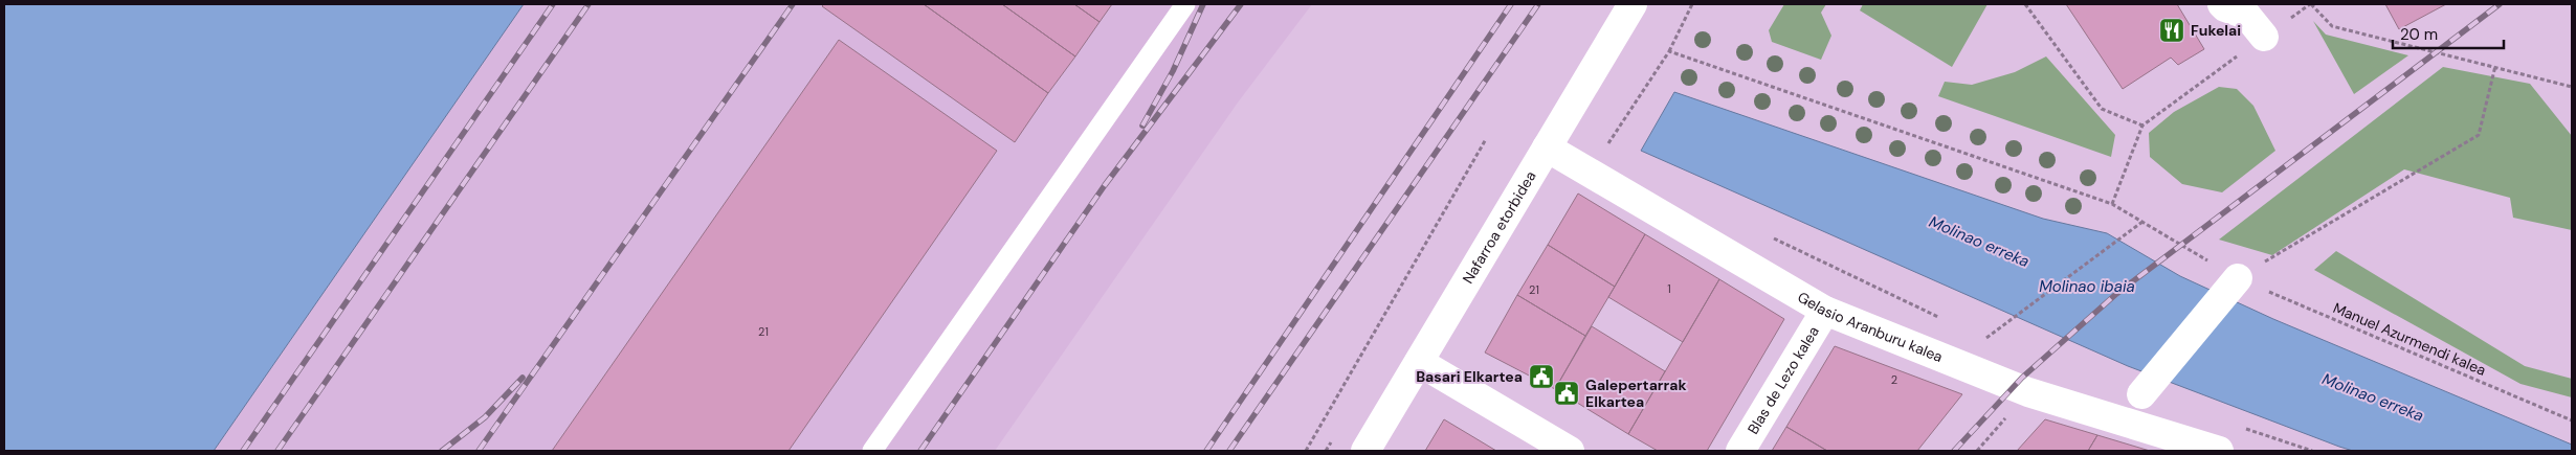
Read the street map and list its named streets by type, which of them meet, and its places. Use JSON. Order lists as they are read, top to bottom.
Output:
{
  "streets": {
    "street": ["Nafarroa etorbidea", "Gelasio Aranburu kalea", "Blas de Lezo kalea"],
    "path": ["Manuel Azurmendi kalea"]
  },
  "crossings": [
    ["Nafarroa etorbidea", "Gelasio Aranburu kalea"],
    ["Gelasio Aranburu kalea", "Blas de Lezo kalea"]
  ],
  "water": ["Molinao erreka", "Molinao ibaia"],
  "places": {
    "restaurant": ["Fukelai"],
    "public building": ["Basari Elkartea", "Galepertarrak Elkartea"]
  },
  "house_numbers": [
    "1",
    "21",
    "21",
    "2"
  ],
  "scale_bar": "20 m"
}
